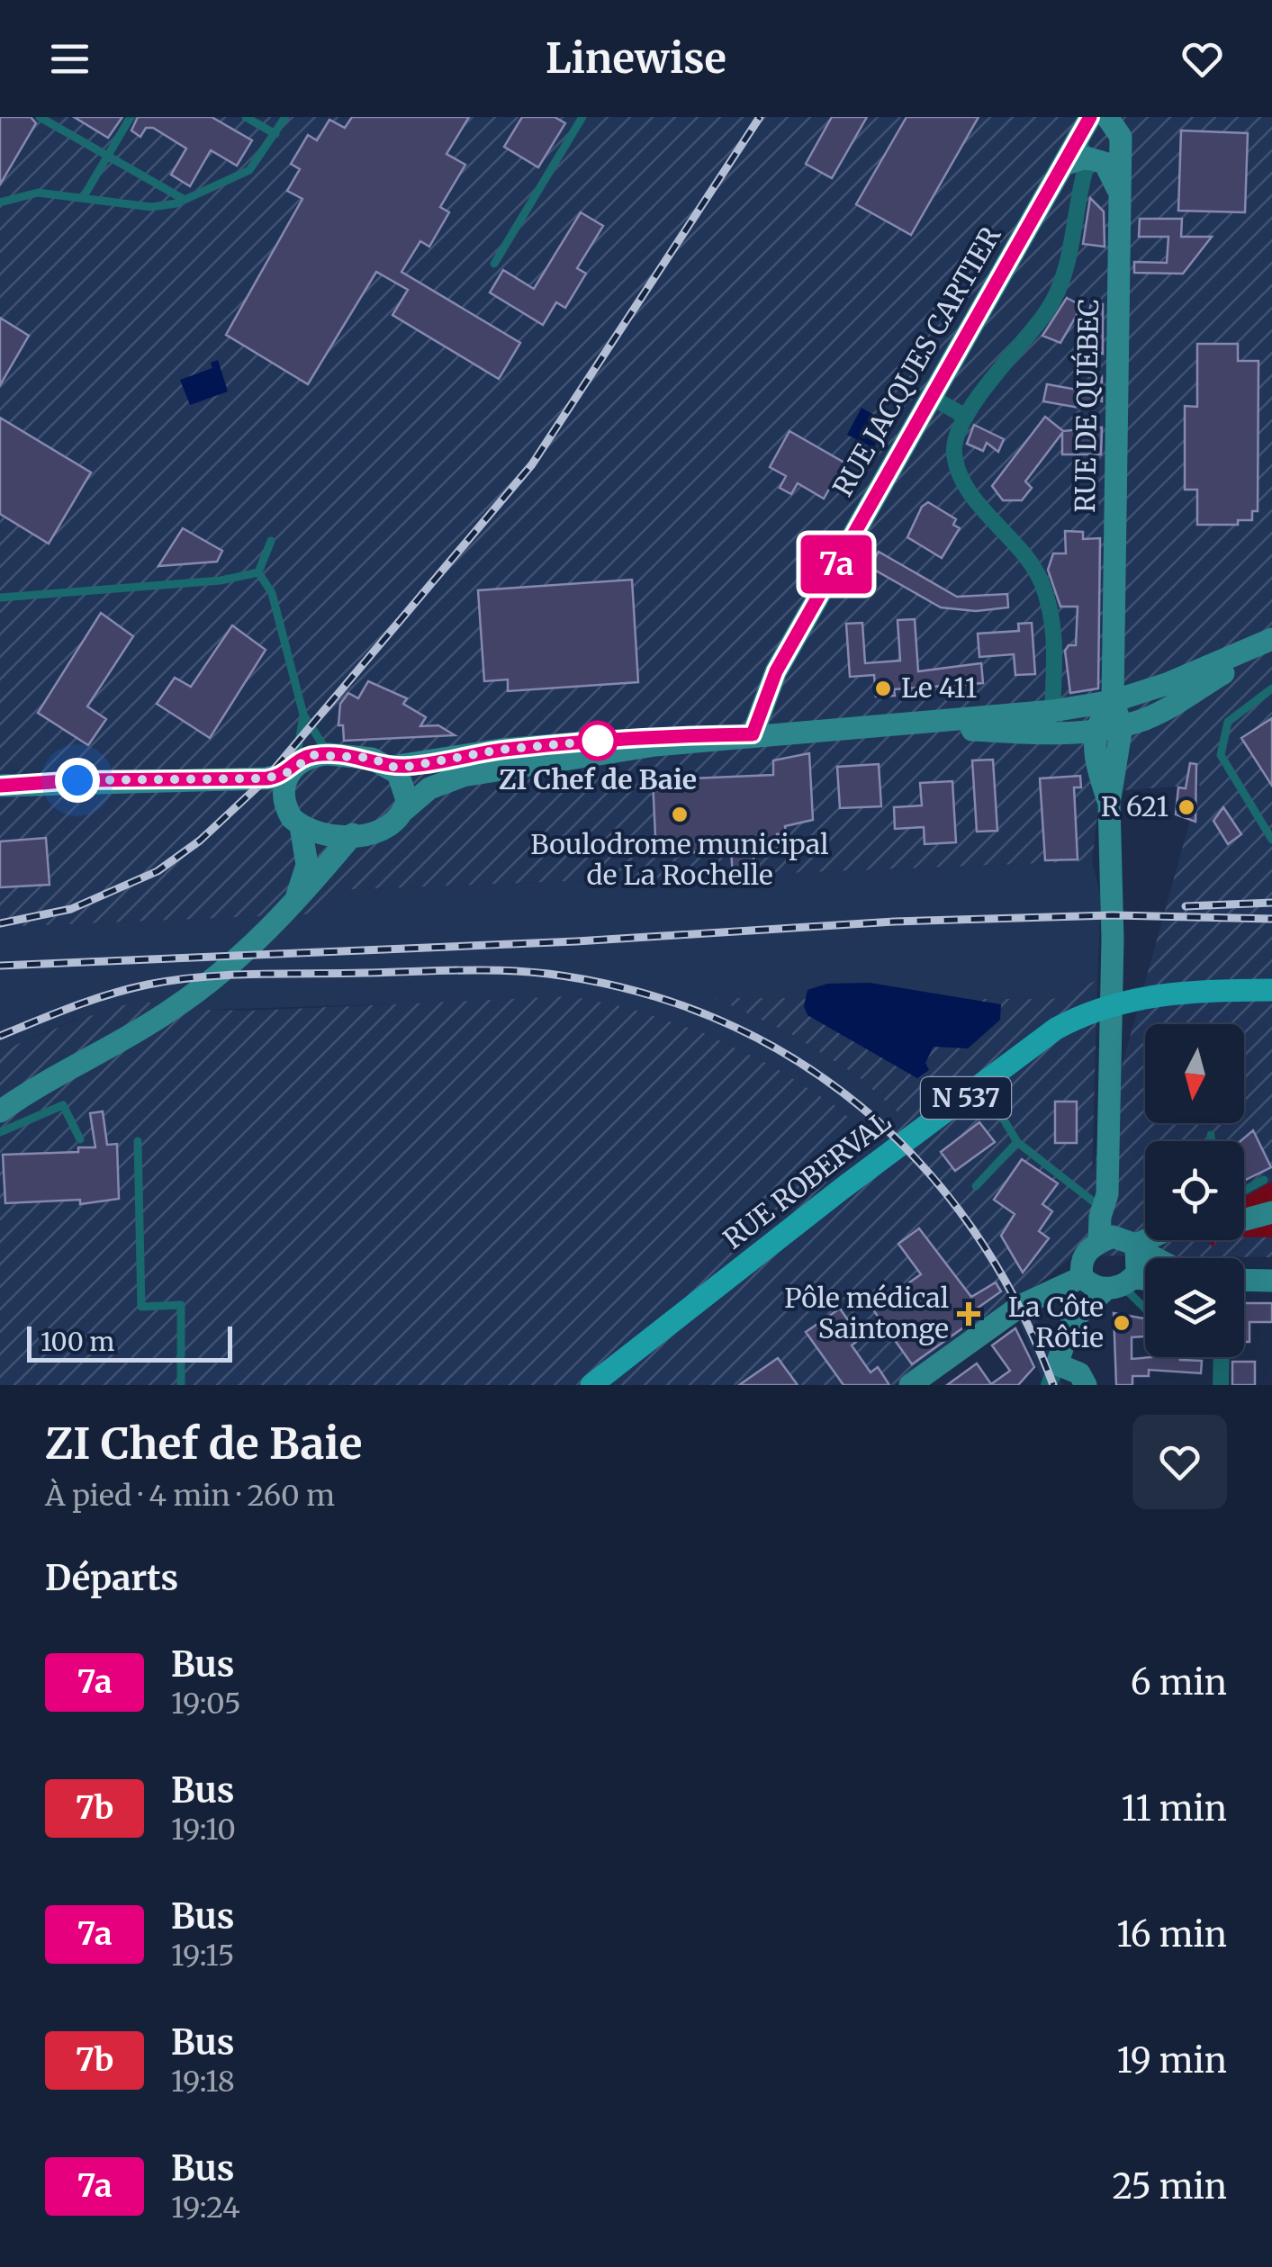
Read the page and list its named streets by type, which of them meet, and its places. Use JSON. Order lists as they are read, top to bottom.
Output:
{
  "streets": {
    "main road": ["N 537", "RUE ROBERVAL"],
    "street": ["RUE JACQUES CARTIER", "RUE DE QUÉBEC"]
  },
  "places": {
    "other": [
      "Le 411",
      "ZI Chef de Baie",
      "R 621",
      "Boulodrome municipal de La Rochelle",
      "La Côte Rôtie"
    ],
    "health": ["Pôle médical Saintonge"]
  },
  "lines": ["bus line 7a"],
  "scale_bar": "100 m",
  "north": "bottom",
  "page": {
    "header": "Linewise",
    "on_map": "7a",
    "scale": "100 m",
    "heading": [
      ["ZI Chef de Baie", "À pied · 4 min · 260 m"],
      "Départs"
    ],
    "list": [
      {
        "mark": "7a",
        "name": "Bus",
        "note": "19:05",
        "value": "6 min"
      },
      {
        "mark": "7b",
        "name": "Bus",
        "note": "19:10",
        "value": "11 min"
      },
      {
        "mark": "7a",
        "name": "Bus",
        "note": "19:15",
        "value": "16 min"
      },
      {
        "mark": "7b",
        "name": "Bus",
        "note": "19:18",
        "value": "19 min"
      },
      {
        "mark": "7a",
        "name": "Bus",
        "note": "19:24",
        "value": "25 min"
      }
    ]
  }
}
